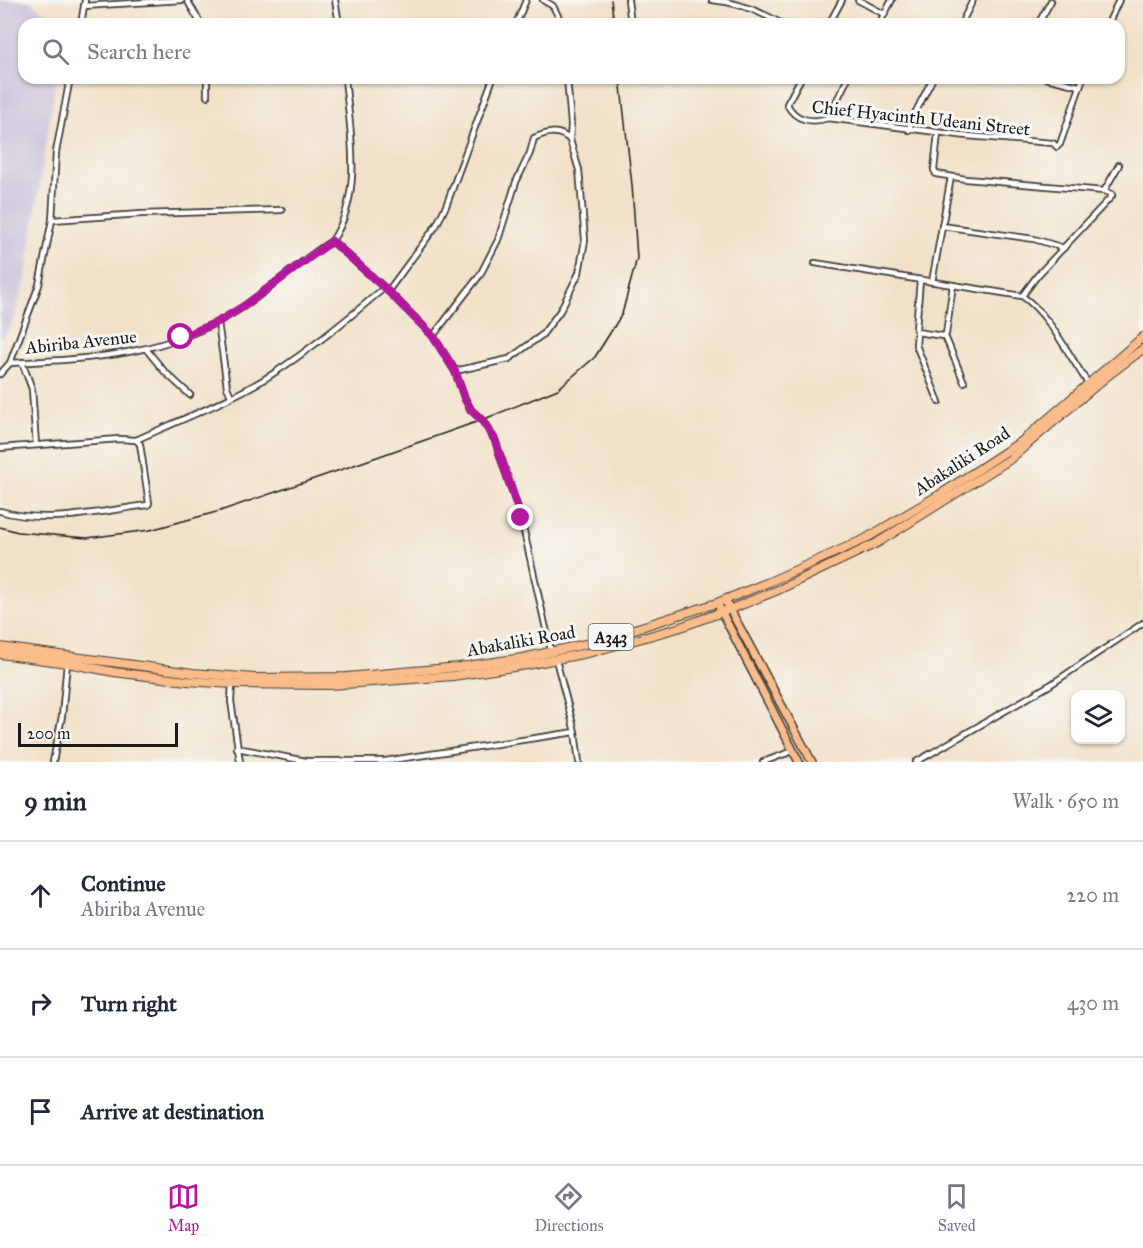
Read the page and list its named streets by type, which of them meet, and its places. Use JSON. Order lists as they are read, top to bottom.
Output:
{
  "streets": {
    "highway": ["Abakaliki Road", "A343"],
    "street": ["Chief Hyacinth Udeani Street", "Abiriba Avenue"]
  },
  "scale_bar": "200 m",
  "page": {
    "search": "Search here",
    "scale": "200 m",
    "heading": ["9 min", "Walk · 650 m"],
    "list": [
      ["Continue", "Abiriba Avenue", "220 m"],
      ["Turn right", "430 m"],
      "Arrive at destination"
    ],
    "nav": ["Map", "Directions", "Saved"]
  }
}
